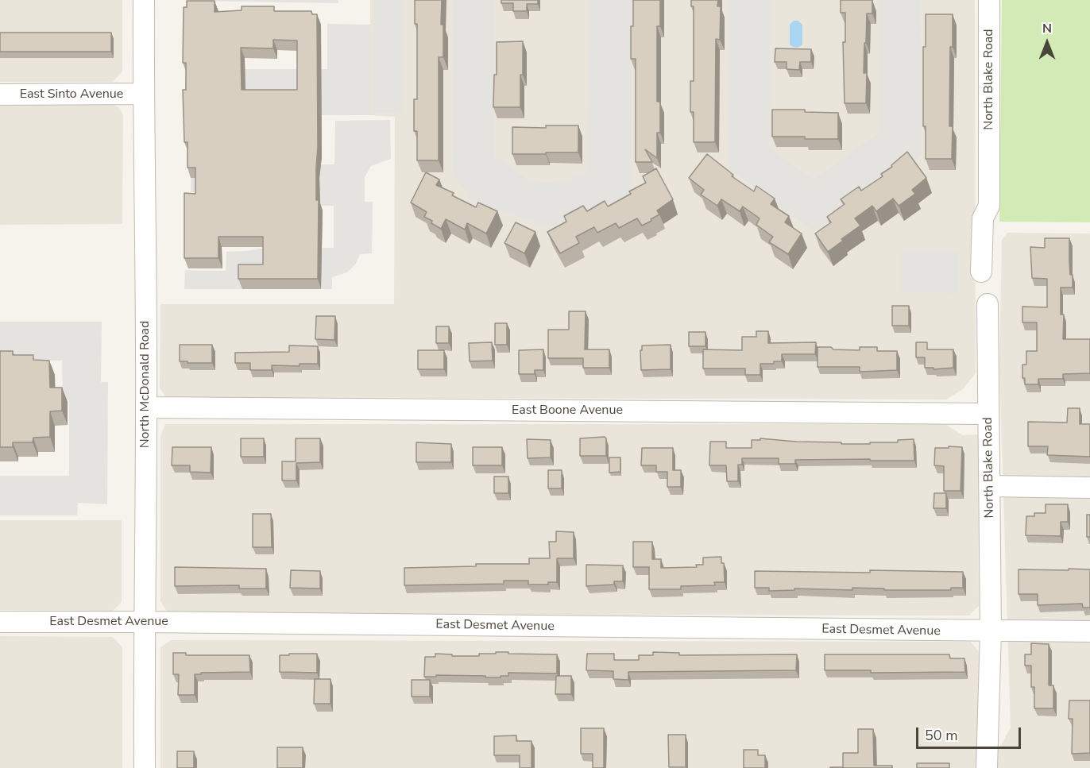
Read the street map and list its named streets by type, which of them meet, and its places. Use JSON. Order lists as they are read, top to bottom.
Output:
{
  "streets": {
    "street": [
      "North Blake Road",
      "East Sinto Avenue",
      "North McDonald Road",
      "East Boone Avenue",
      "East Desmet Avenue"
    ]
  },
  "crossings": [
    ["North Blake Road", "East Boone Avenue"],
    ["North Blake Road", "East Desmet Avenue"],
    ["East Sinto Avenue", "North McDonald Road"],
    ["North McDonald Road", "East Boone Avenue"],
    ["North McDonald Road", "East Desmet Avenue"]
  ],
  "scale_bar": "50 m",
  "north": "top"
}
